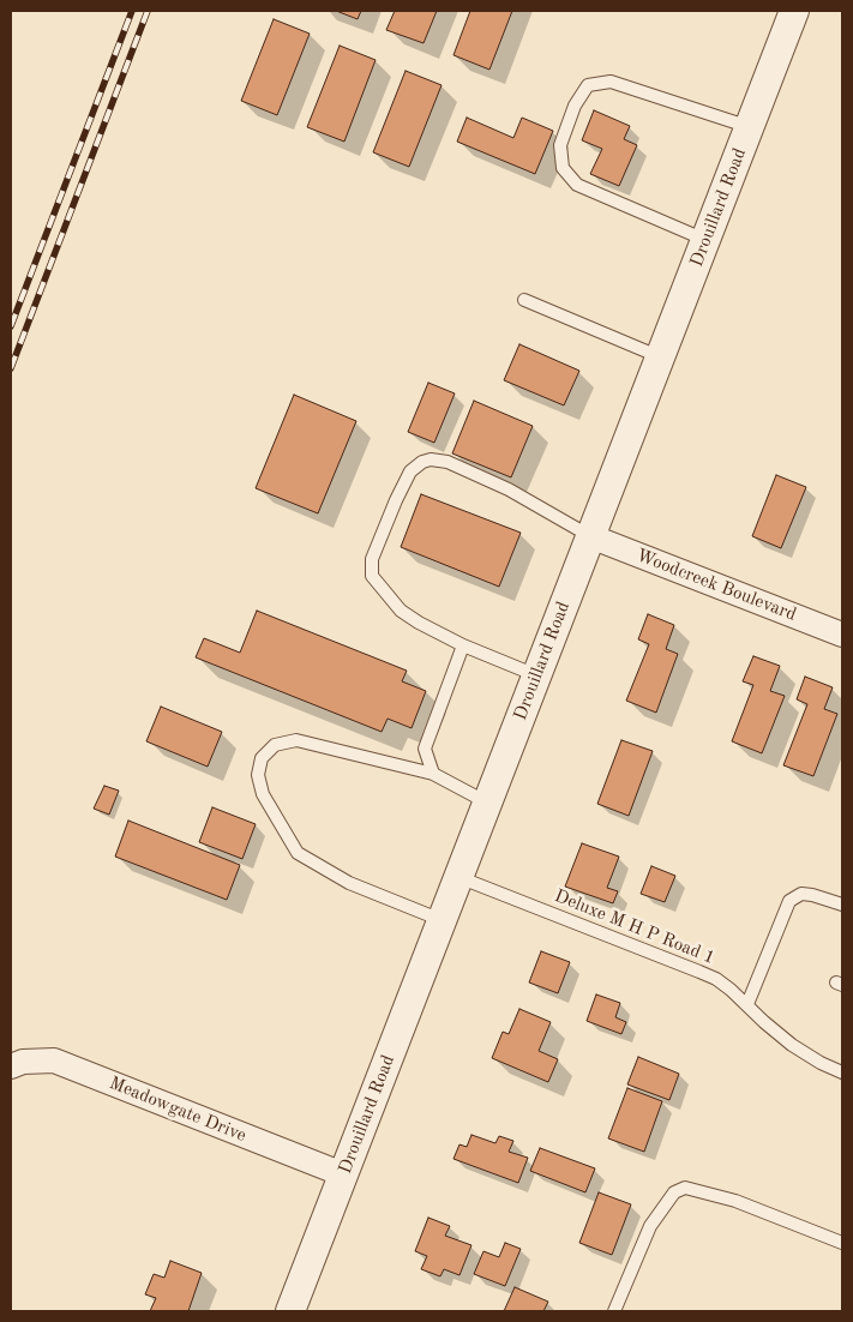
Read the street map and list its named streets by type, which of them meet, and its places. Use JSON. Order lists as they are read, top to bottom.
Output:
{
  "streets": {
    "street": ["Drouillard Road", "Woodcreek Boulevard", "Meadowgate Drive"],
    "lane": ["Deluxe M H P Road 1"]
  },
  "crossings": [
    ["Drouillard Road", "Woodcreek Boulevard"],
    ["Drouillard Road", "Deluxe M H P Road 1"],
    ["Drouillard Road", "Meadowgate Drive"]
  ]
}
